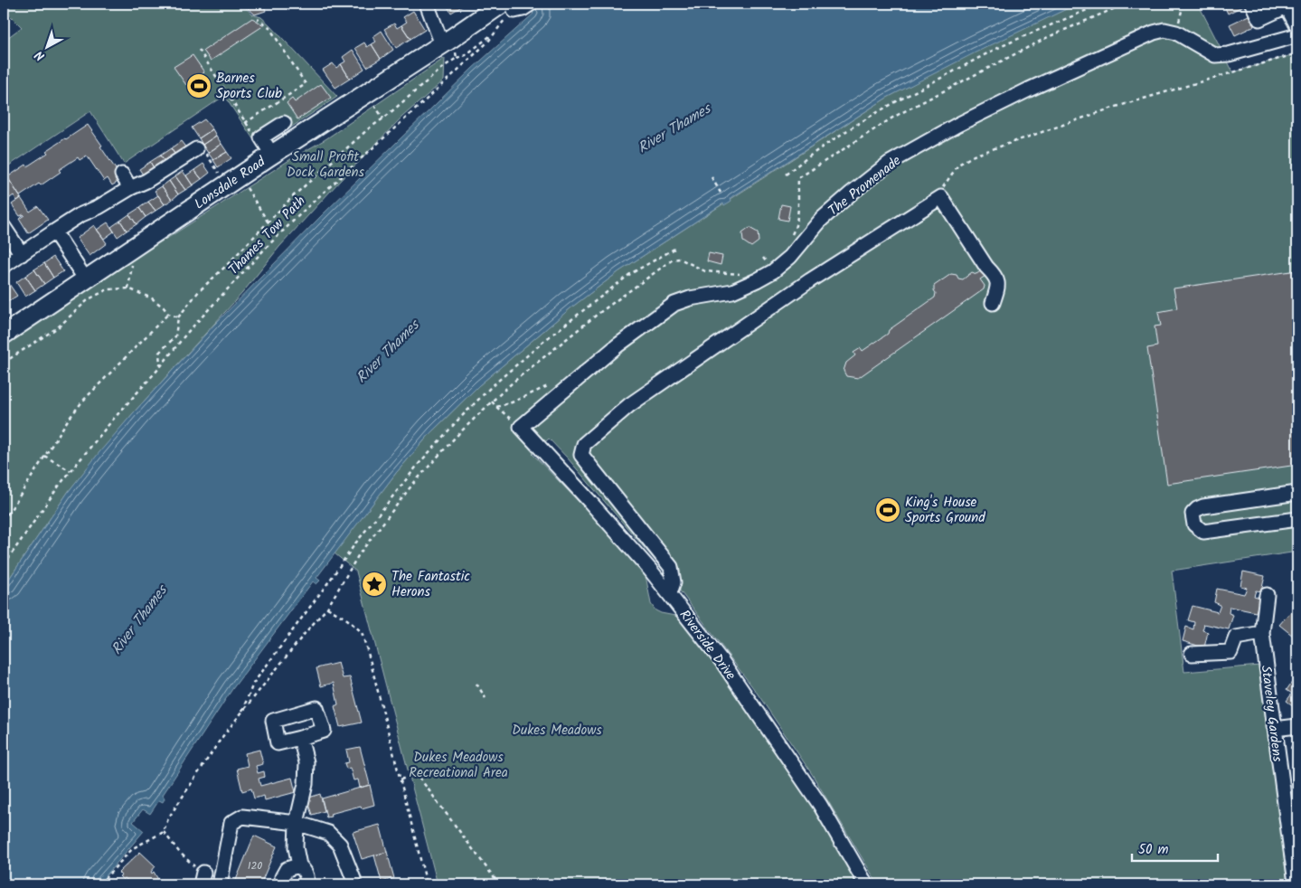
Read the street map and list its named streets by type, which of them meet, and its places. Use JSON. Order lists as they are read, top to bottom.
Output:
{
  "streets": {
    "main road": ["Lonsdale Road"],
    "street": ["The Promenade", "Riverside Drive", "Staveley Gardens"],
    "path": ["Thames Tow Path"]
  },
  "crossings": [
    ["Lonsdale Road", "Thames Tow Path"],
    ["The Promenade", "Riverside Drive"]
  ],
  "water": ["River Thames"],
  "parks": ["Small Profit Dock Gardens", "Dukes Meadows", "Dukes Meadows Recreational Area"],
  "places": {
    "sports": ["Barnes Sports Club", "King's House Sports Ground"],
    "place": ["The Fantastic Herons"]
  },
  "house_numbers": ["120"],
  "scale_bar": "50 m",
  "north": "bottom left"
}
